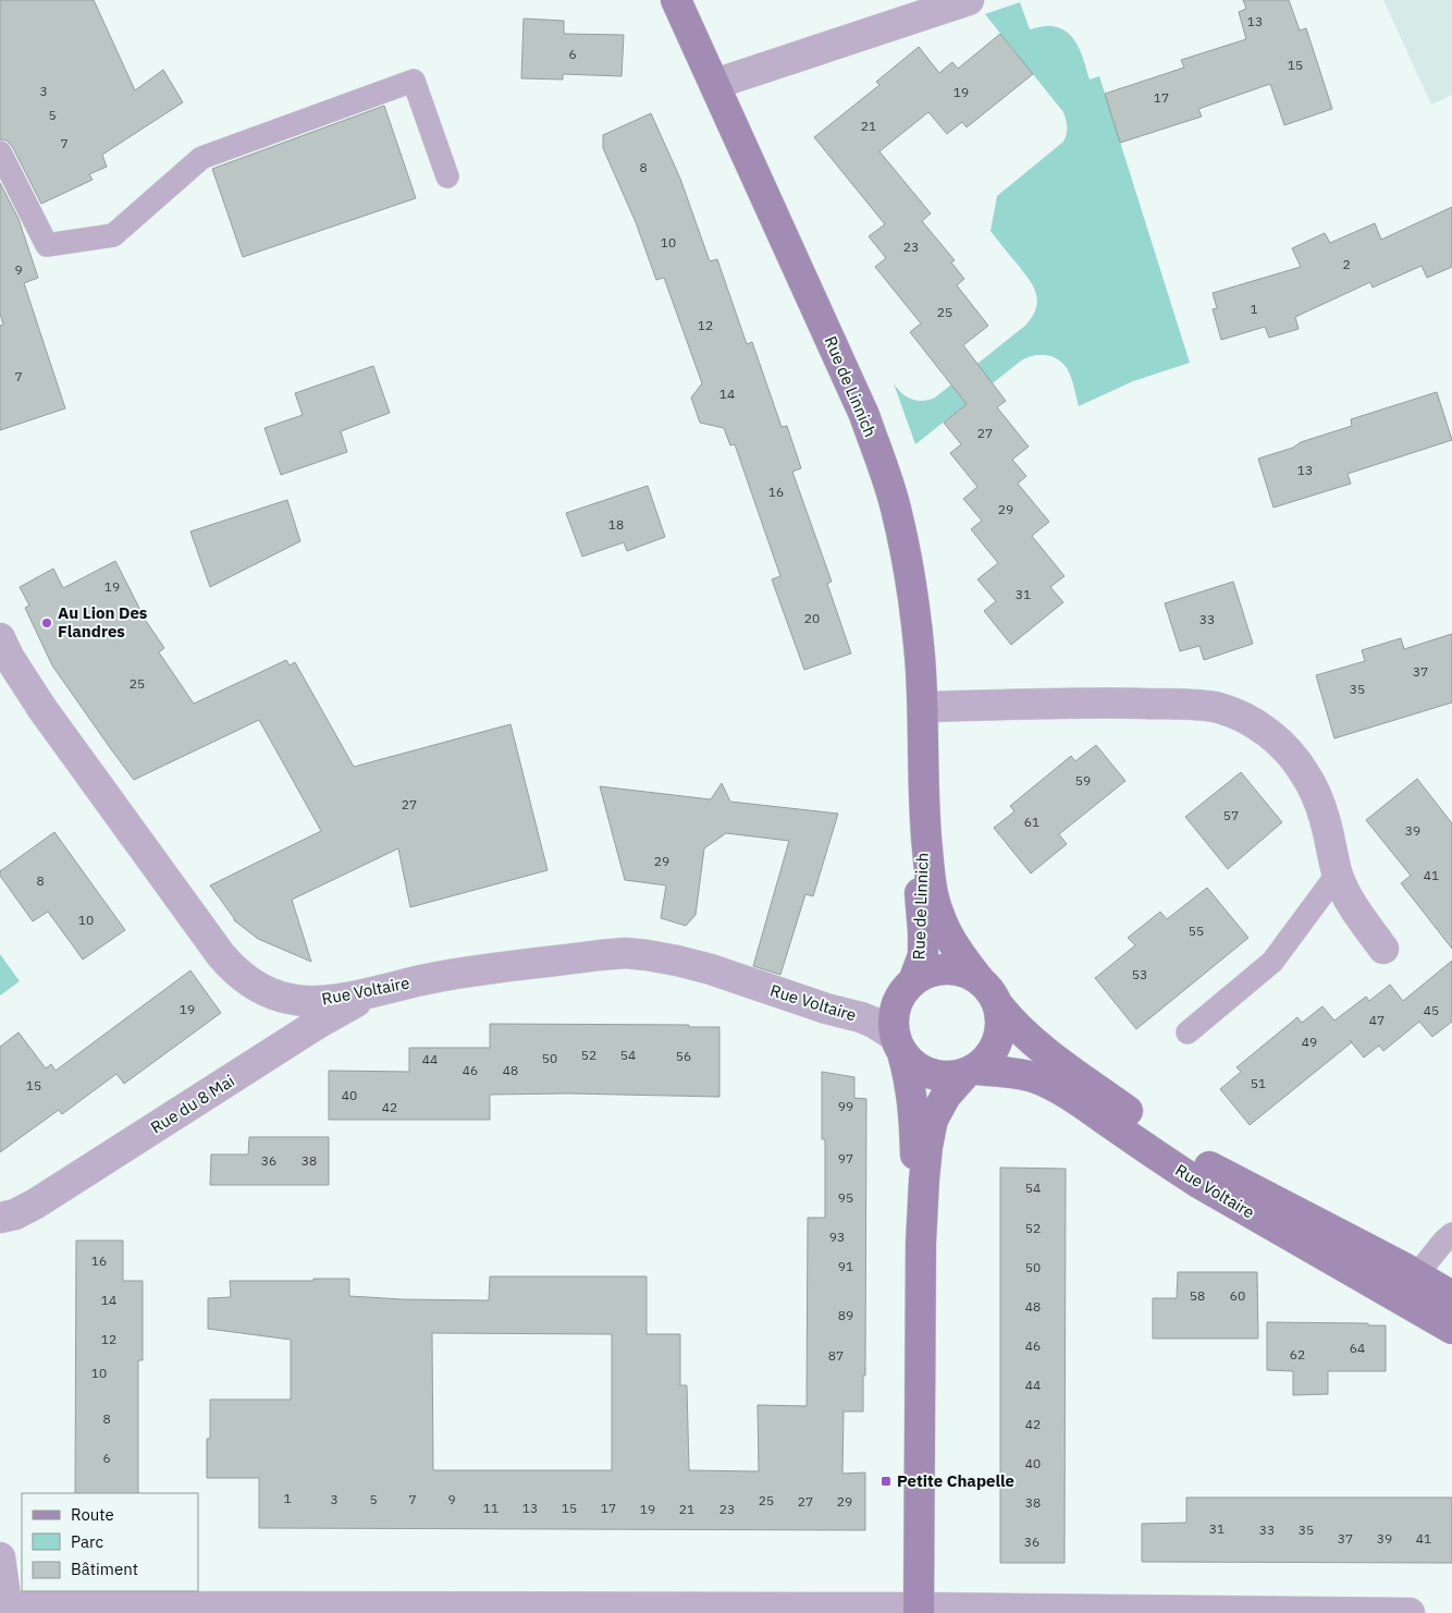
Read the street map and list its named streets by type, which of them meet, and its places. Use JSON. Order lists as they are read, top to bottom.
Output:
{
  "streets": {
    "street": ["Rue de Linnich", "Rue Voltaire", "Rue du 8 Mai"]
  },
  "crossings": [
    ["Rue de Linnich", "Rue Voltaire"],
    ["Rue Voltaire", "Rue du 8 Mai"]
  ],
  "places": {
    "other": ["Au Lion Des Flandres"],
    "transit": ["Petite Chapelle"]
  },
  "house_numbers": [
    "13",
    "6",
    "15",
    "3",
    "19",
    "17",
    "5",
    "21",
    "7",
    "8",
    "10",
    "23",
    "2",
    "9",
    "1",
    "25",
    "12",
    "7",
    "14",
    "27",
    "13",
    "16",
    "29",
    "18",
    "19",
    "31",
    "20",
    "33",
    "37",
    "25",
    "35",
    "59",
    "27",
    "57",
    "61",
    "39",
    "29",
    "41",
    "8",
    "10",
    "55",
    "53",
    "19",
    "45",
    "47",
    "49",
    "52",
    "54",
    "56",
    "50",
    "44",
    "46",
    "48",
    "51",
    "15",
    "40",
    "99",
    "42",
    "97",
    "36",
    "38",
    "54",
    "95",
    "52",
    "93",
    "16",
    "91",
    "50",
    "58",
    "60",
    "14",
    "48",
    "89",
    "12",
    "46",
    "64",
    "62",
    "87",
    "10",
    "44",
    "8",
    "42",
    "6",
    "40",
    "1",
    "3",
    "5",
    "7",
    "9",
    "25",
    "27",
    "29",
    "38",
    "11",
    "13",
    "15",
    "17",
    "19",
    "21",
    "23",
    "31",
    "33",
    "35",
    "37",
    "39",
    "41",
    "36"
  ],
  "legend": ["Route", "Parc", "Bâtiment"]
}
